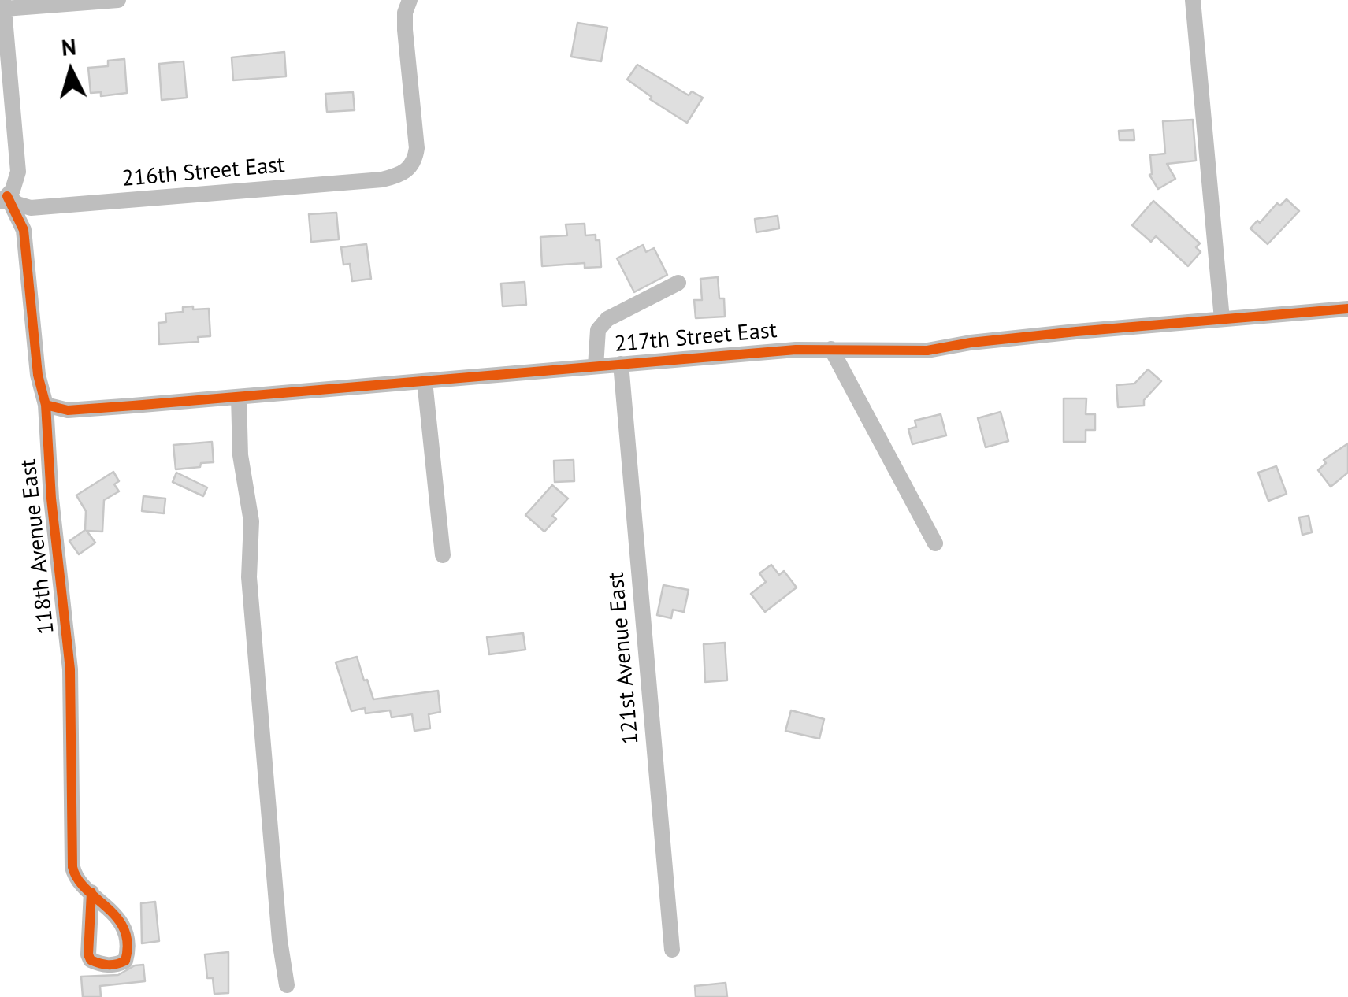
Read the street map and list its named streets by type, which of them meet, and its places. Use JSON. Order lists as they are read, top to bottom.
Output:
{
  "streets": {
    "street": [
      "216th Street East",
      "217th Street East",
      "118th Avenue East",
      "121st Avenue East"
    ]
  },
  "crossings": [
    ["216th Street East", "118th Avenue East"],
    ["217th Street East", "118th Avenue East"],
    ["217th Street East", "121st Avenue East"]
  ],
  "north": "top"
}
